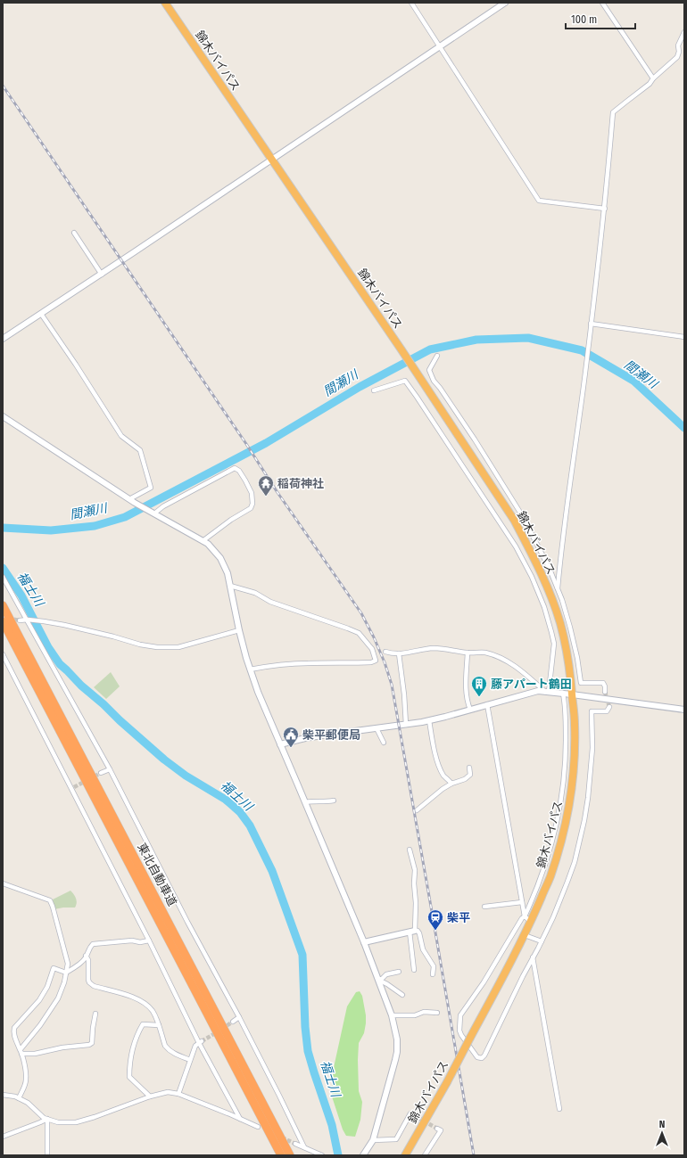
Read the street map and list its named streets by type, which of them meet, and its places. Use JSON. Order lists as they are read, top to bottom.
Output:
{
  "streets": {
    "highway": ["錦木バイパス", "東北自動車道"]
  },
  "water": ["間瀬川", "福士川"],
  "places": {
    "temple": ["稲荷神社"],
    "building": ["藤アパート鶴田"],
    "public building": ["柴平郵便局"],
    "station": ["柴平"]
  },
  "scale_bar": "100 m",
  "north": "top"
}
